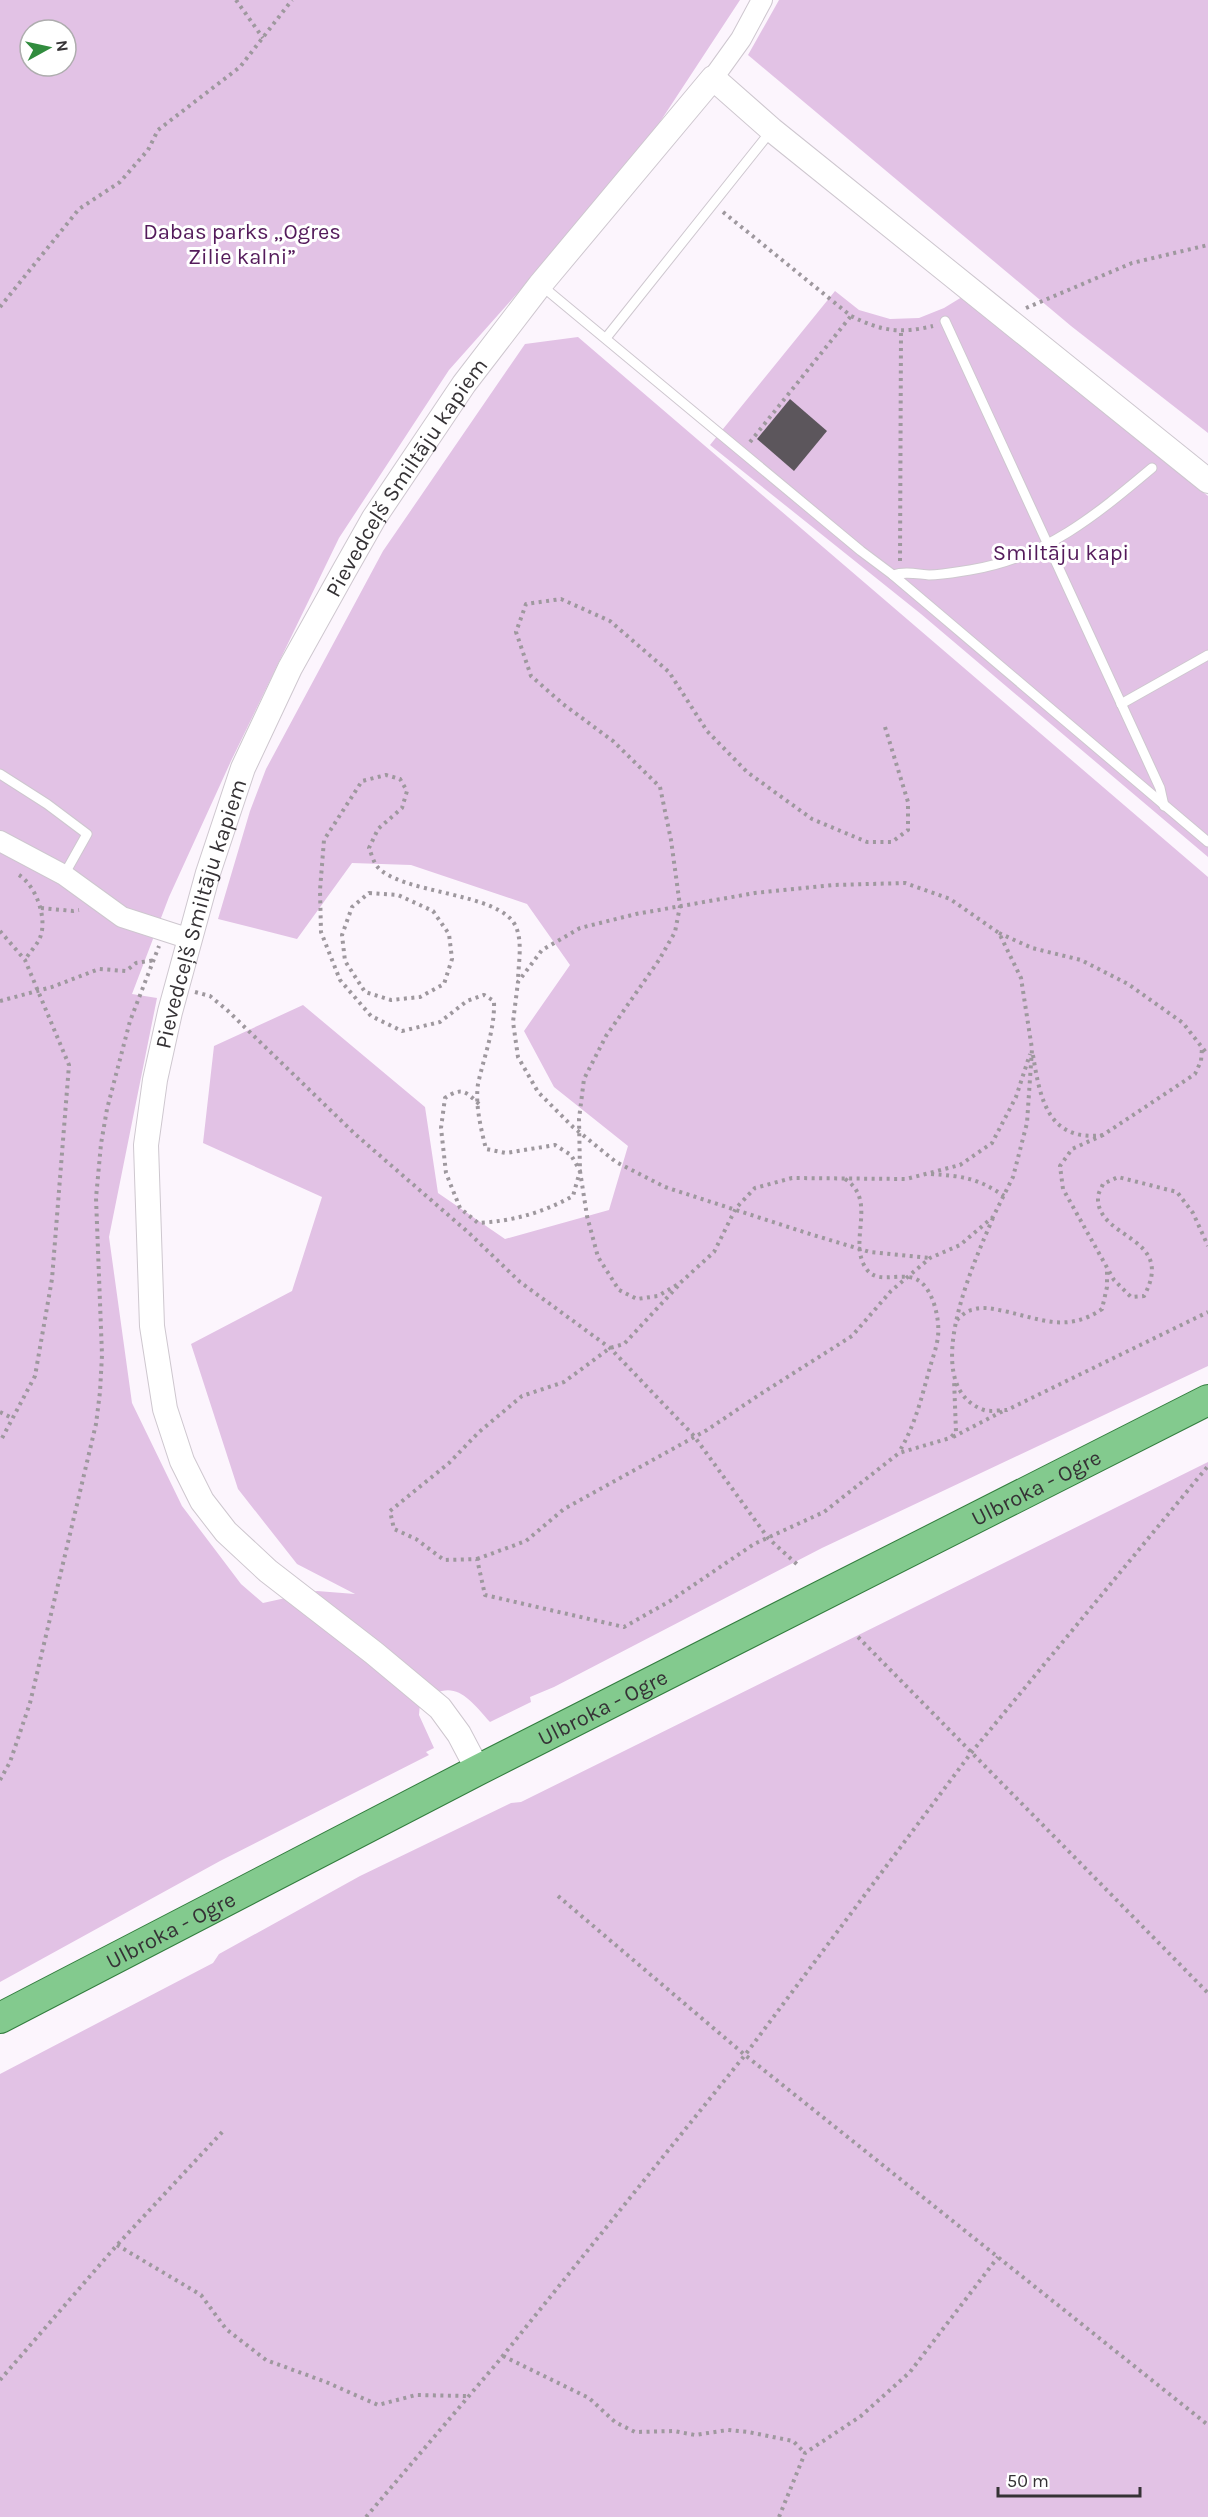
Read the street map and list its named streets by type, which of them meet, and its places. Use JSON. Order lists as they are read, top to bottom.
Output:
{
  "streets": {
    "main road": ["Ulbroka - Ogre"],
    "street": ["Pievedceļš Smiltāju kapiem"]
  },
  "crossings": [
    ["Pievedceļš Smiltāju kapiem", "Ulbroka - Ogre"]
  ],
  "parks": ["Dabas parks „Ogres Zilie kalni”", "Smiltāju kapi"],
  "scale_bar": "50 m",
  "north": "right"
}
